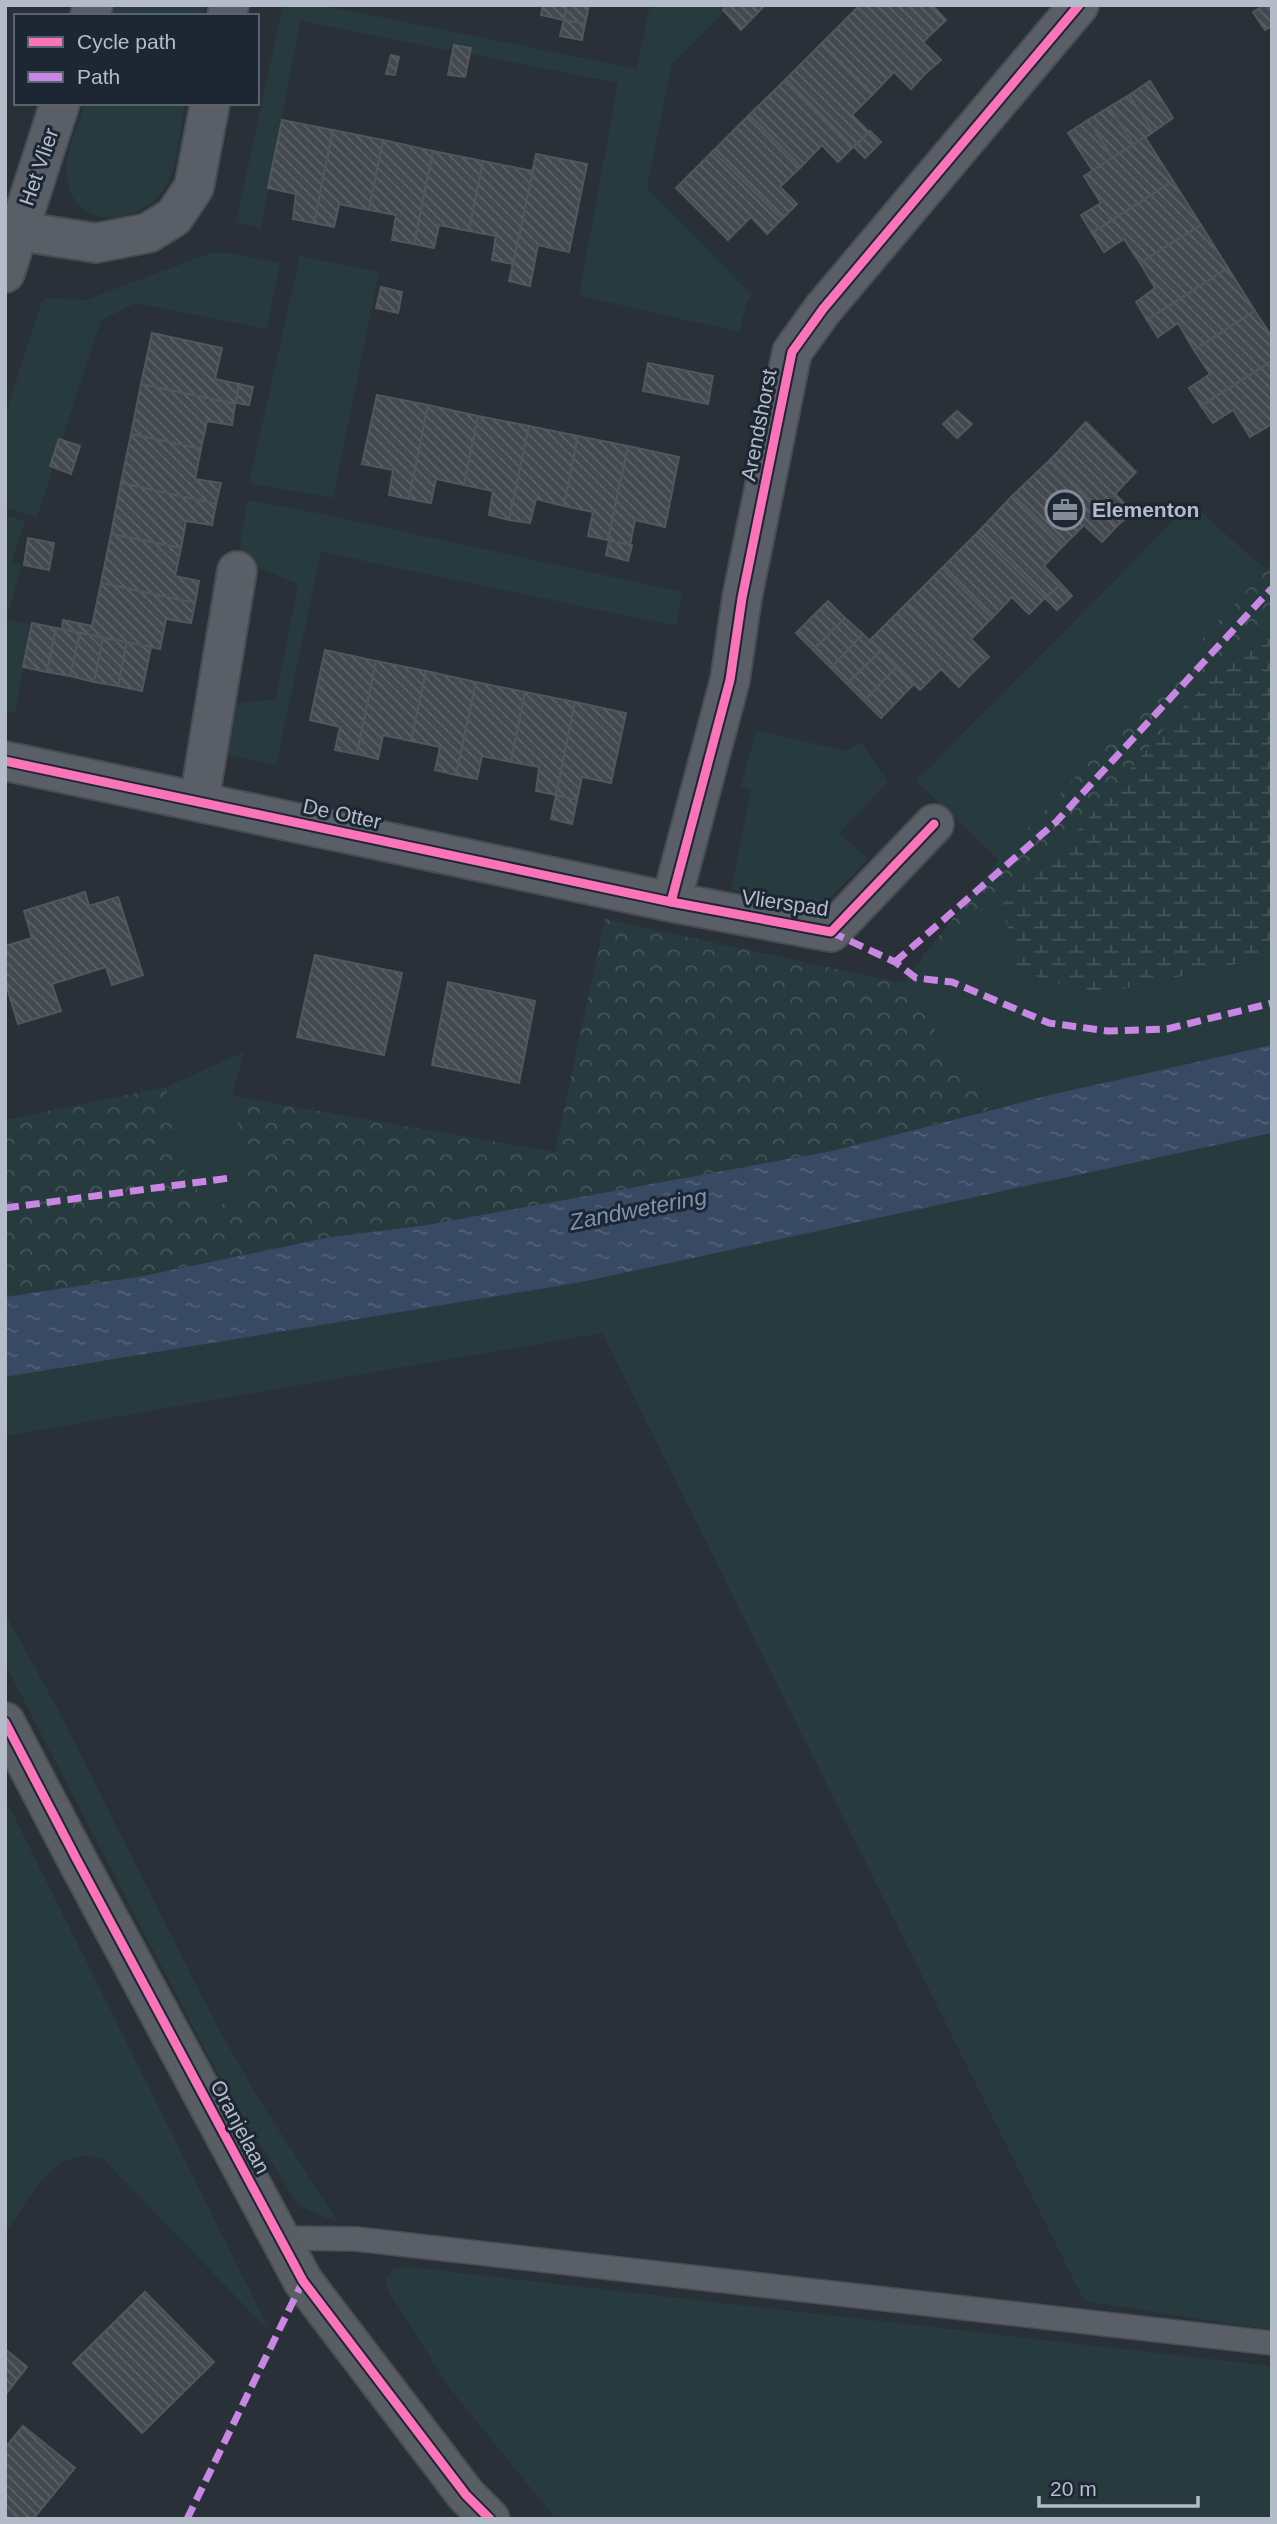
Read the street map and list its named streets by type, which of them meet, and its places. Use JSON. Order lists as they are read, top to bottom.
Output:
{
  "streets": {
    "street": [
      "Het Vlier",
      "Arendshorst",
      "De Otter",
      "Vlierspad",
      "Oranjelaan"
    ]
  },
  "crossings": [
    ["Arendshorst", "De Otter"],
    ["Arendshorst", "Vlierspad"],
    ["De Otter", "Vlierspad"]
  ],
  "water": ["Zandwetering"],
  "places": {
    "office": ["Elementon"]
  },
  "legend": ["Cycle path", "Path"],
  "scale_bar": "20 m"
}
